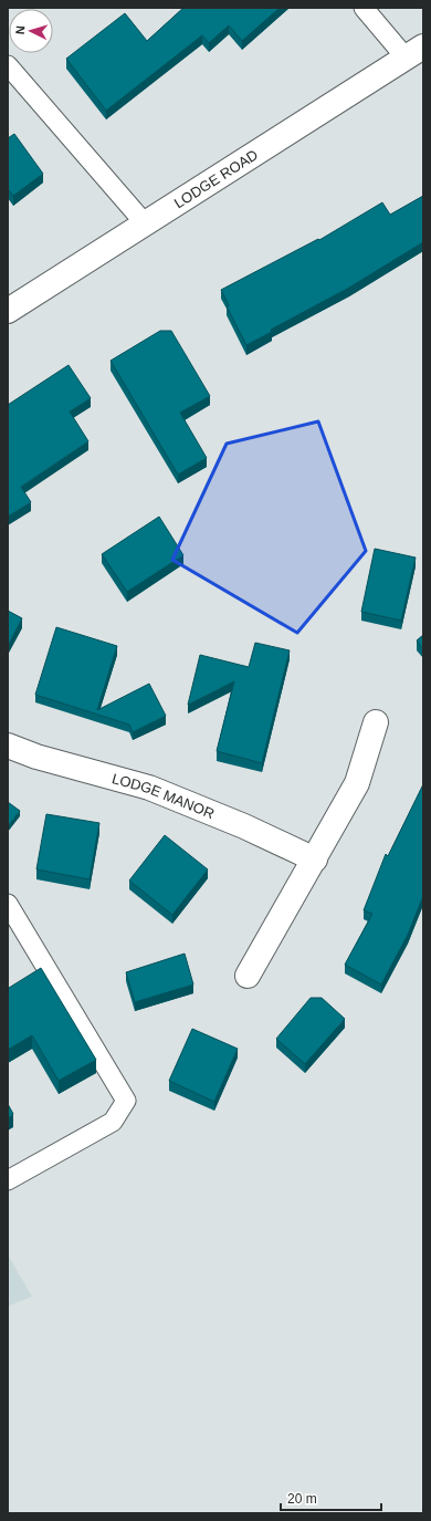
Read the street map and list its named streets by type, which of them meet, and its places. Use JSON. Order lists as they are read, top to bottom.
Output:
{
  "streets": {
    "street": ["LODGE ROAD", "LODGE MANOR"]
  },
  "scale_bar": "20 m",
  "north": "left"
}
